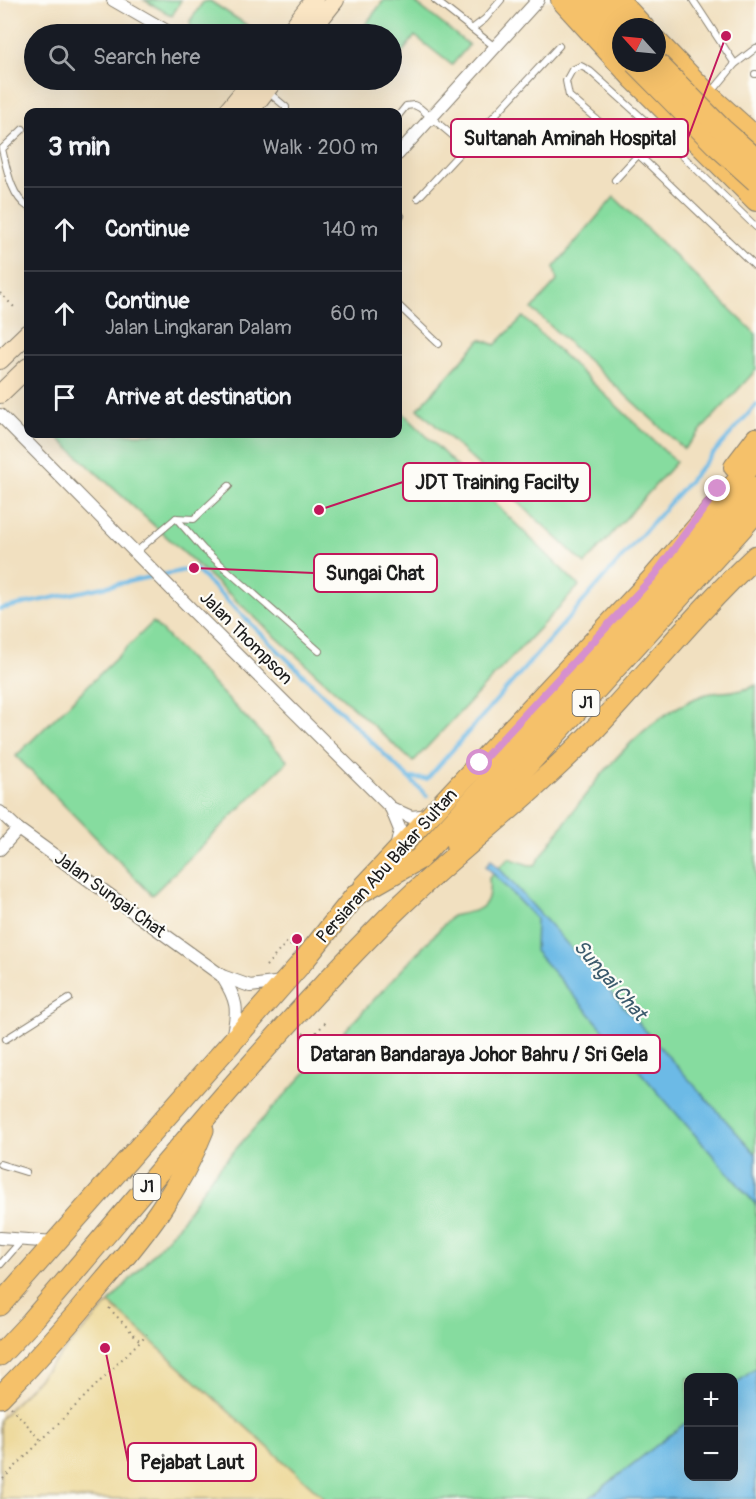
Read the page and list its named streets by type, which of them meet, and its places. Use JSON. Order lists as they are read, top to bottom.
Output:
{
  "streets": {
    "highway": ["J1", "Persiaran Abu Bakar Sultan"],
    "street": ["Jalan Thompson", "Jalan Sungai Chat"]
  },
  "crossings": [
    ["Jalan Thompson", "Persiaran Abu Bakar Sultan"],
    ["Persiaran Abu Bakar Sultan", "Jalan Sungai Chat"]
  ],
  "water": ["Sungai Chat"],
  "places": [
    "Sultanah Aminah Hospital",
    "JDT Training Facilty",
    "Sungai Chat",
    "Dataran Bandaraya Johor Bahru / Sri Gela",
    "Pejabat Laut"
  ],
  "north": "top left",
  "page": {
    "search": "Search here",
    "heading": ["3 min", "Walk · 200 m"],
    "list": [
      ["Continue", "140 m"],
      ["Continue", "Jalan Lingkaran Dalam", "60 m"],
      "Arrive at destination"
    ],
    "map_buttons": ["+", "−"]
  }
}
